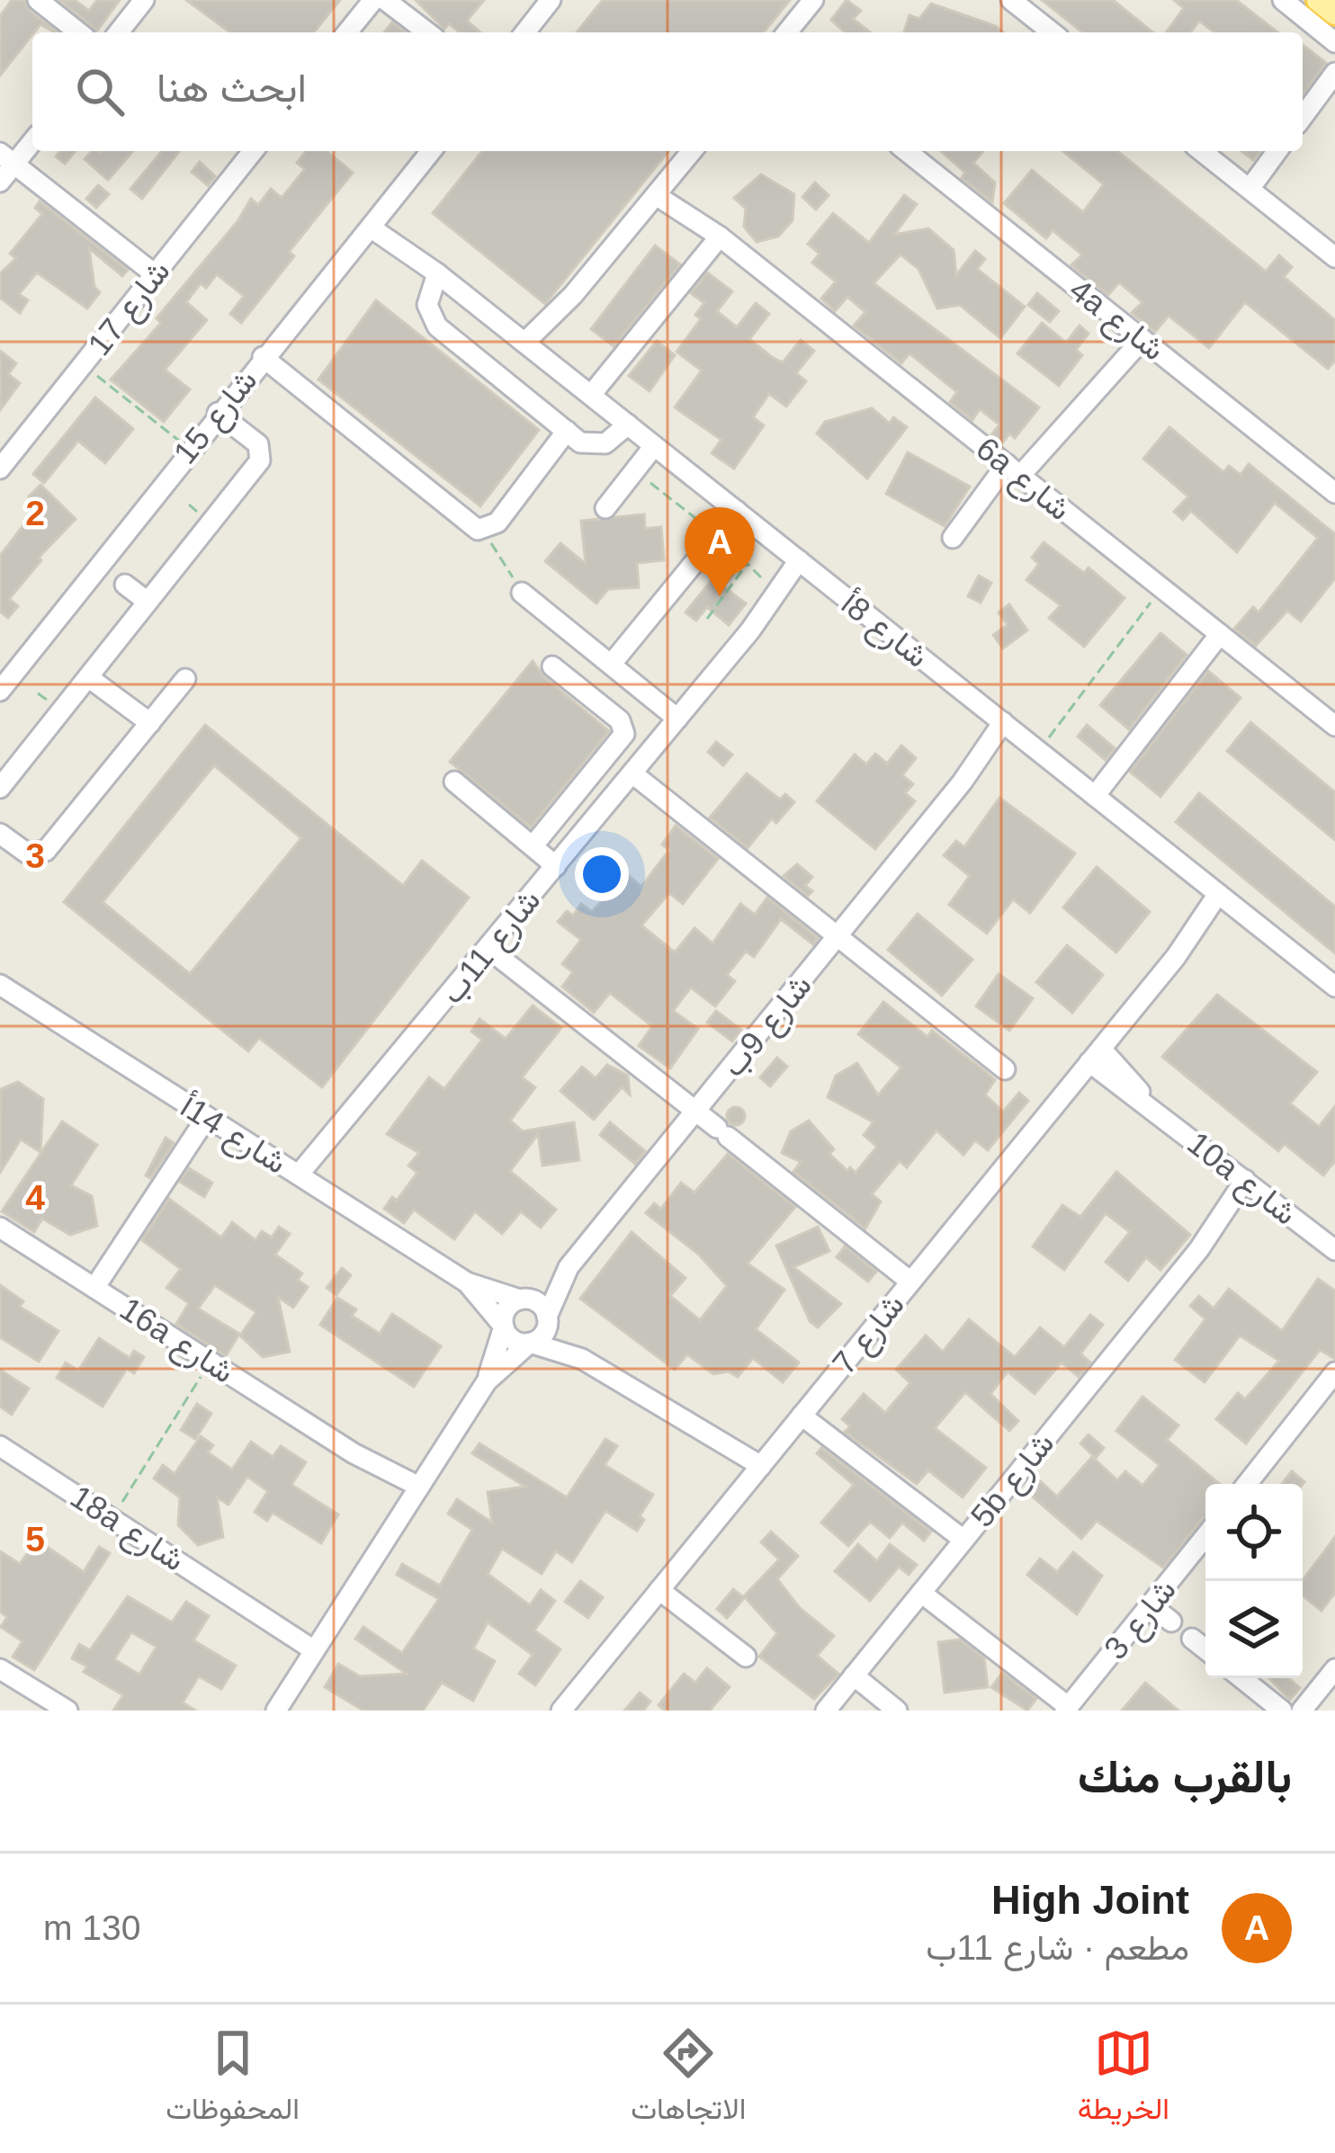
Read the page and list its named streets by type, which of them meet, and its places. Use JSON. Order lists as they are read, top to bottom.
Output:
{
  "streets": {
    "street": [
      "شارع 17",
      "4a شارع",
      "شارع 15",
      "6a شارع",
      "شارع 8أ",
      "شارع 11ب",
      "شارع 9ب",
      "شارع 14أ",
      "10a شارع",
      "شارع 7",
      "16a شارع",
      "5b شارع",
      "18a شارع",
      "شارع 3"
    ]
  },
  "crossings": [
    ["شارع 15", "شارع 8أ"],
    ["شارع 8أ", "شارع 11ب"],
    ["شارع 8أ", "شارع 9ب"],
    ["شارع 8أ", "شارع 7"],
    ["شارع 11ب", "شارع 14أ"],
    ["شارع 9ب", "شارع 14أ"],
    ["10a شارع", "شارع 7"],
    ["10a شارع", "5b شارع"]
  ],
  "page": {
    "search": "ابحث هنا",
    "pins": "A",
    "heading": "بالقرب منك",
    "list": [
      {
        "mark": "A",
        "name": "High Joint",
        "note": "مطعم · شارع 11ب",
        "value": "130 m"
      }
    ],
    "nav": ["الخريطة", "الاتجاهات", "المحفوظات"]
  },
  "grid": {
    "rows": [
      "2",
      "3",
      "4",
      "5"
    ]
  }
}
